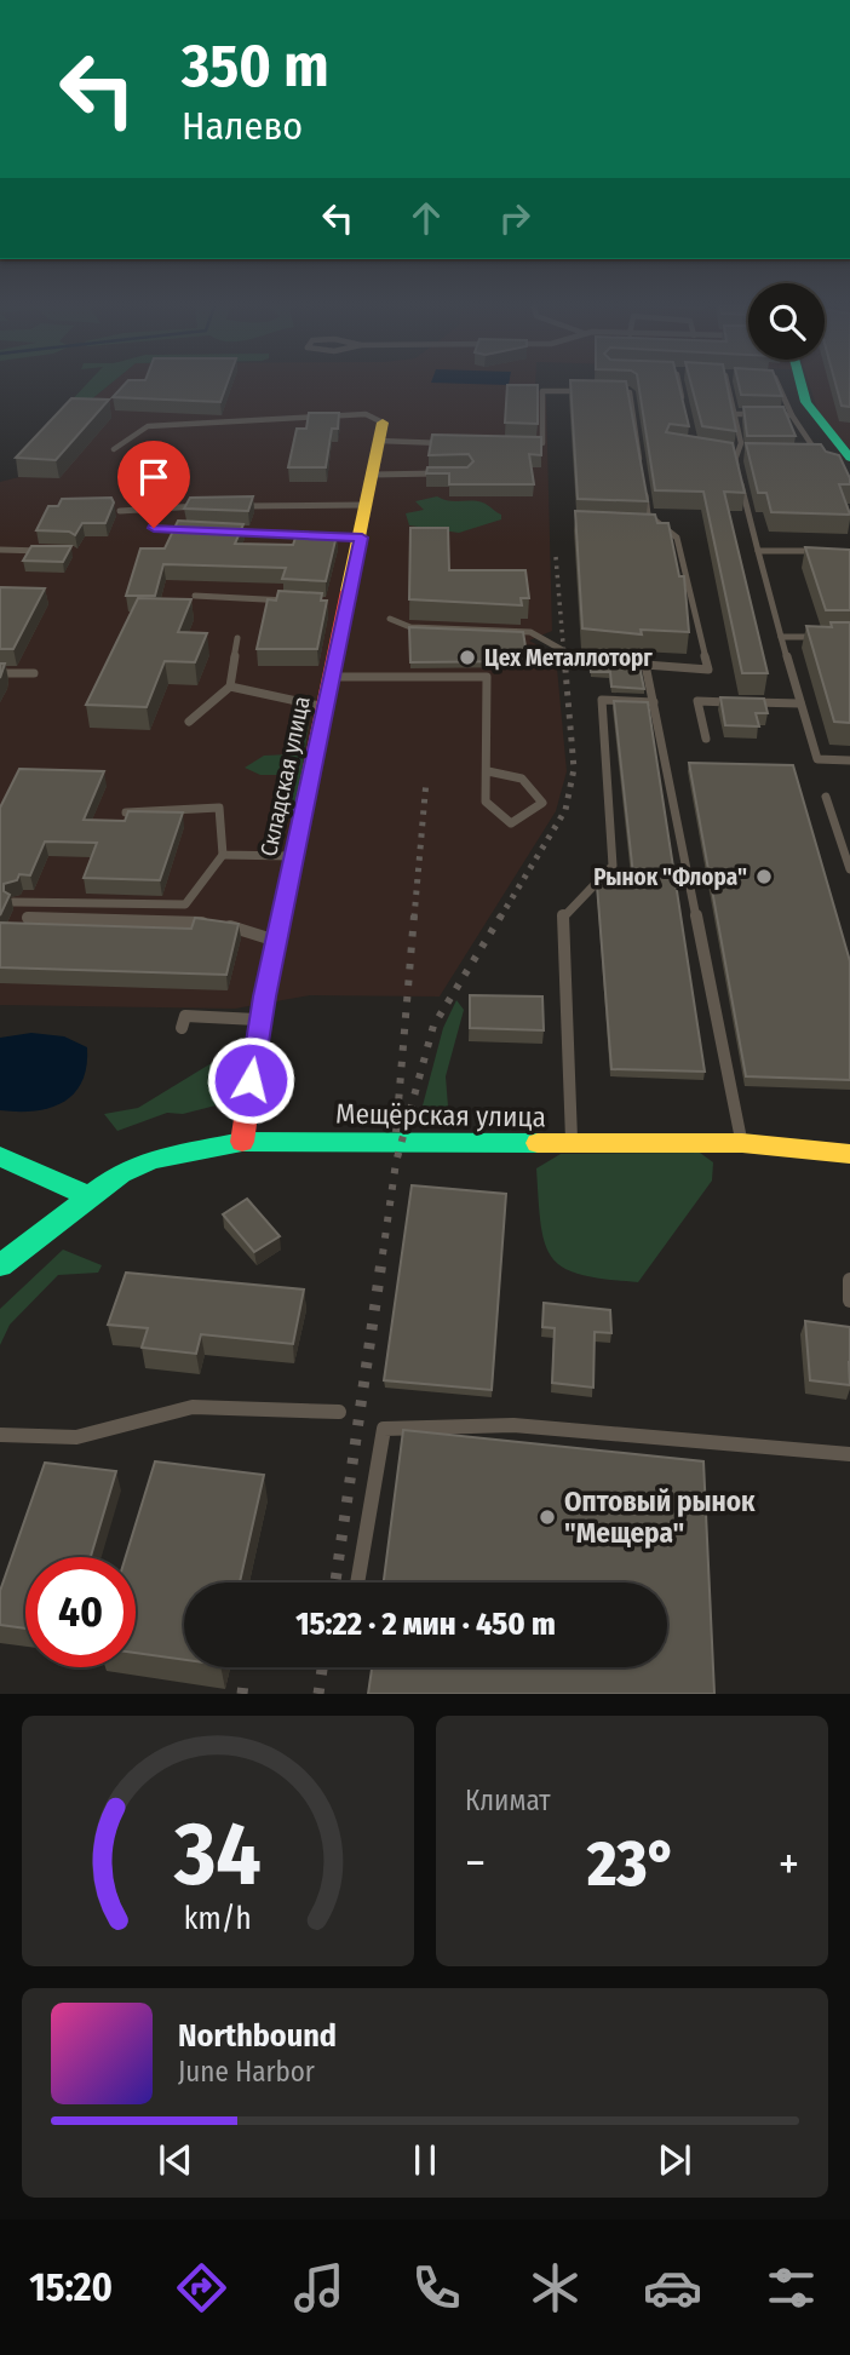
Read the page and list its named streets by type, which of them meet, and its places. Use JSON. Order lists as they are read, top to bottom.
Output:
{
  "streets": {
    "street": ["Складская улица", "Мещёрская улица"]
  },
  "crossings": [
    ["Складская улица", "Мещёрская улица"]
  ],
  "places": ["Цех Металлоторг", "Рынок \"Флора\"", "Оптовый рынок \"Мещера\""],
  "page": {
    "turn": ["350 m", "Налево"],
    "limit": "40",
    "trip": "15:22 · 2 мин · 450 m",
    "tile": "Климат",
    "heat": ["−", "23°", "+"],
    "song": ["Northbound", "June Harbor"],
    "tabs": "15:20",
    "gauge": ["34", "km/h"]
  }
}
